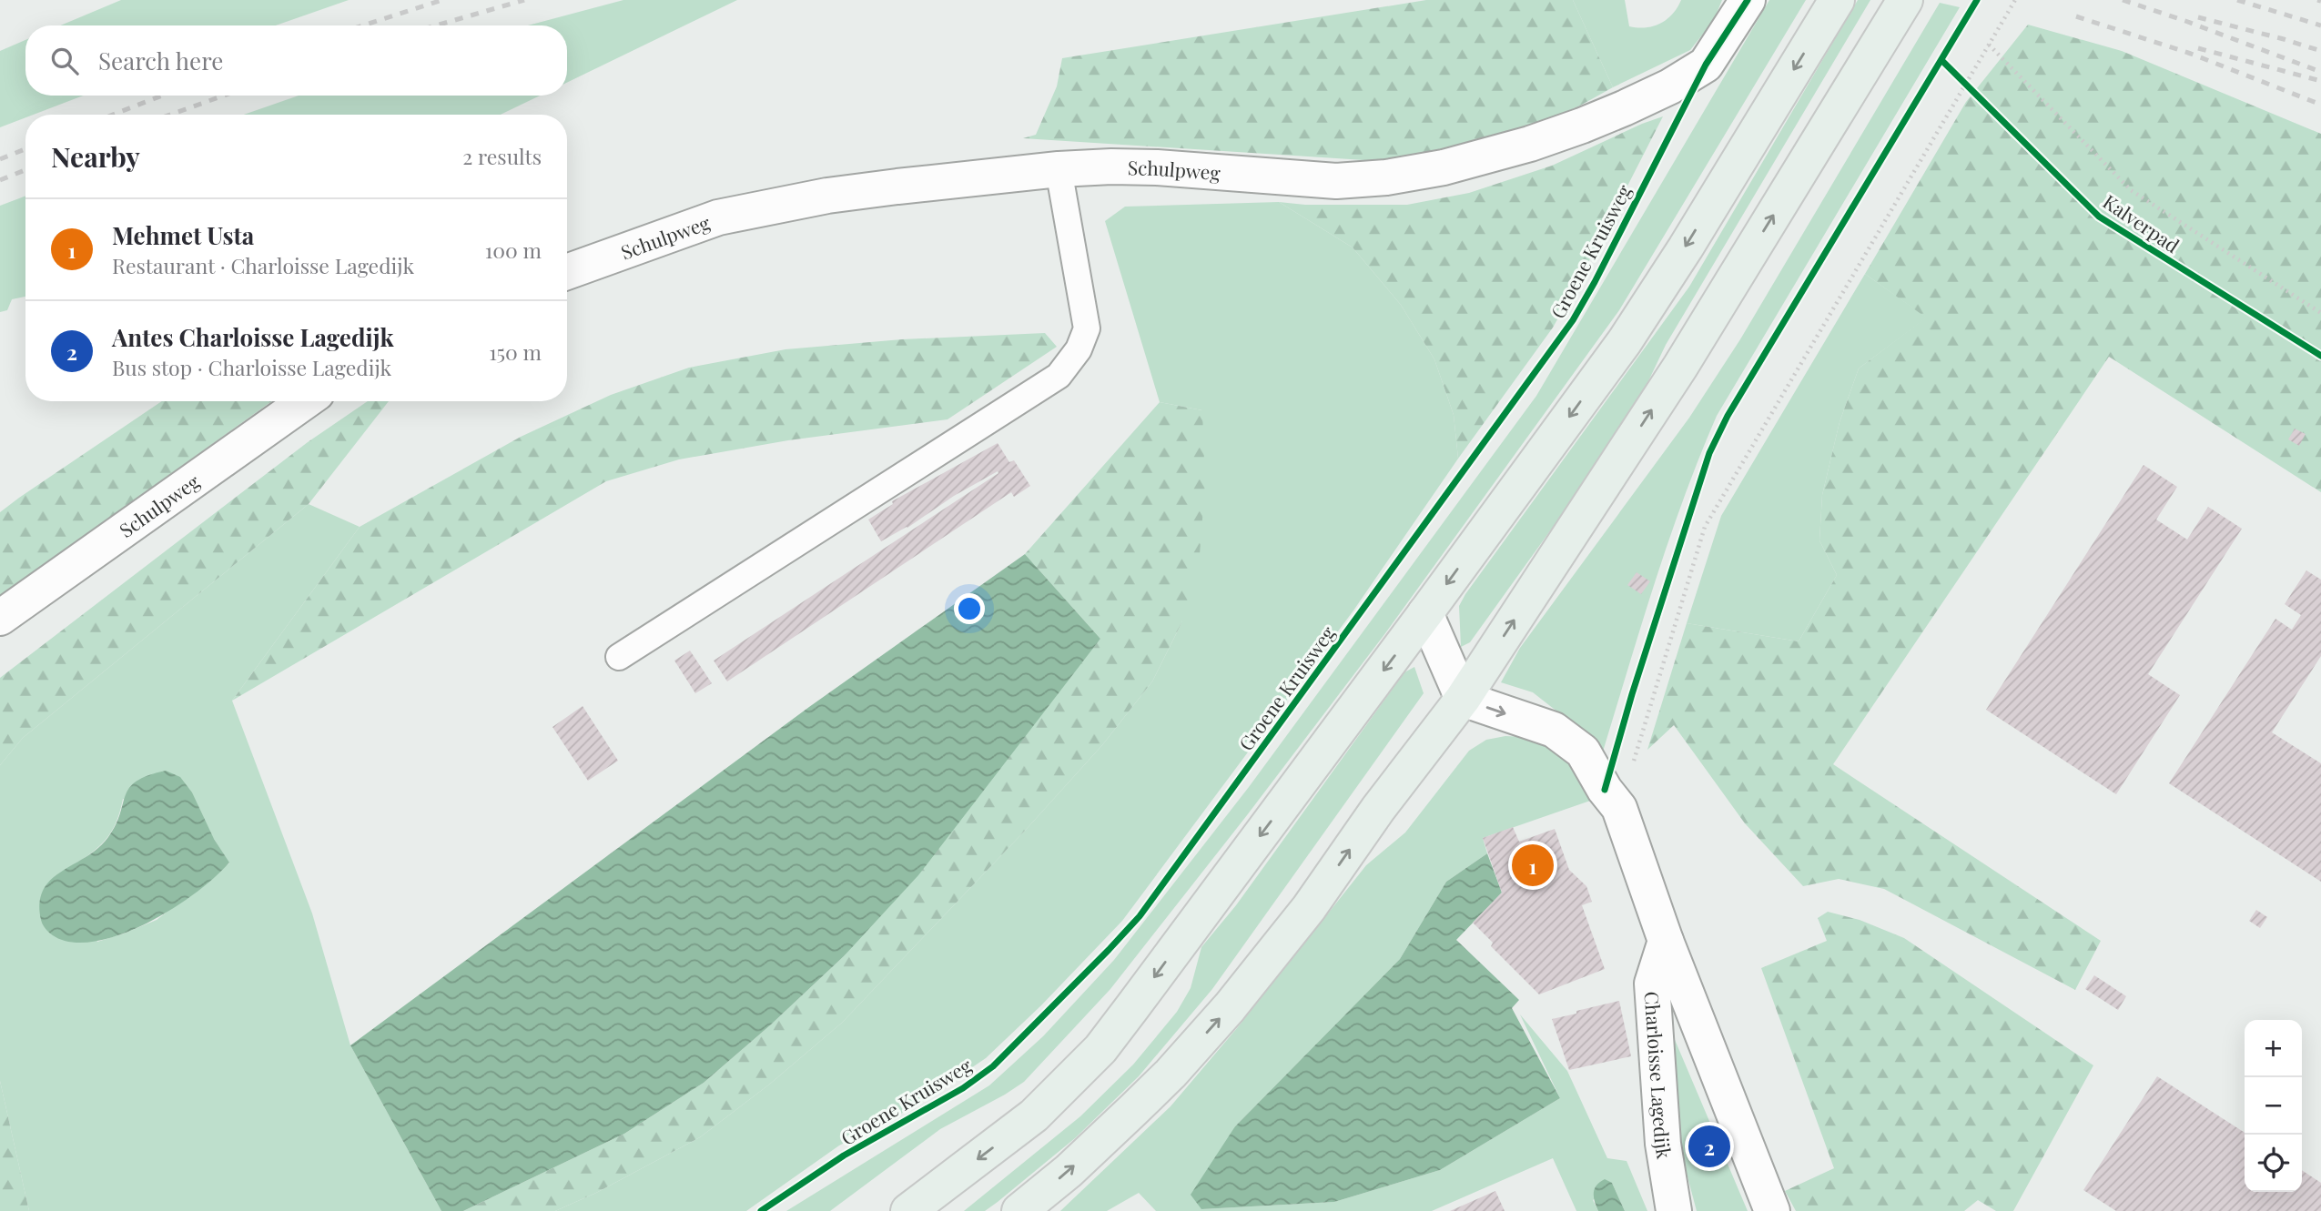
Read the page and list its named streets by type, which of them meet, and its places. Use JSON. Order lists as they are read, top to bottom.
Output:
{
  "streets": {
    "street": ["Schulpweg", "Charloisse Lagedijk"],
    "cycle path": ["Kalverpad", "Groene Kruisweg"]
  },
  "page": {
    "search": "Search here",
    "heading": ["Nearby", "2 results"],
    "list": [
      {
        "mark": "1",
        "name": "Mehmet Usta",
        "note": "Restaurant · Charloisse Lagedijk",
        "value": "100 m"
      },
      {
        "mark": "2",
        "name": "Antes Charloisse Lagedijk",
        "note": "Bus stop · Charloisse Lagedijk",
        "value": "150 m"
      }
    ],
    "pins": ["1", "2"],
    "map_buttons": ["+", "−"]
  }
}
